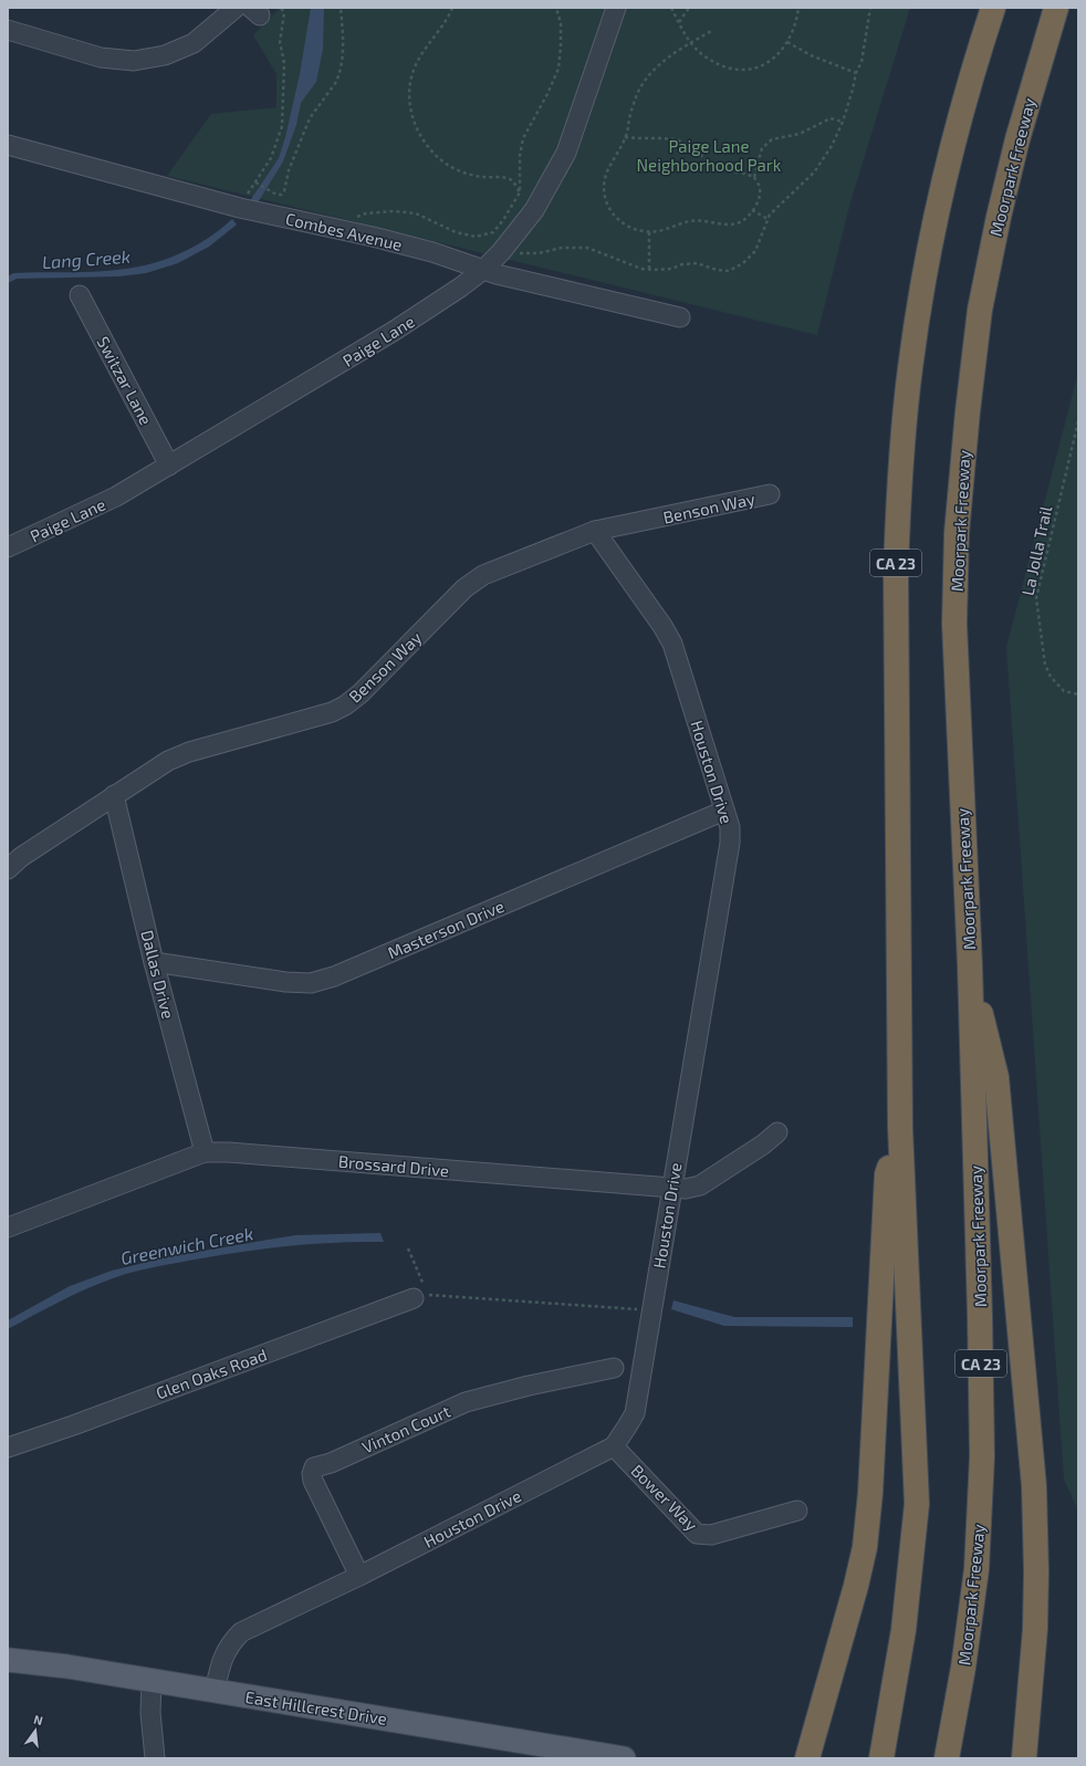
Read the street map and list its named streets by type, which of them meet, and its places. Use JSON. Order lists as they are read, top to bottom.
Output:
{
  "streets": {
    "highway": ["Moorpark Freeway", "CA 23"],
    "main road": ["East Hillcrest Drive"],
    "street": [
      "Combes Avenue",
      "Paige Lane",
      "Switzar Lane",
      "Benson Way",
      "Houston Drive",
      "Masterson Drive",
      "Dallas Drive",
      "Brossard Drive",
      "Glen Oaks Road",
      "Vinton Court",
      "Bower Way"
    ],
    "path": ["La Jolla Trail"]
  },
  "crossings": [
    ["Combes Avenue", "Paige Lane"],
    ["Paige Lane", "Switzar Lane"],
    ["Benson Way", "Houston Drive"],
    ["Benson Way", "Dallas Drive"],
    ["Houston Drive", "Masterson Drive"],
    ["Houston Drive", "Brossard Drive"],
    ["Houston Drive", "Vinton Court"],
    ["Houston Drive", "Bower Way"],
    ["Houston Drive", "East Hillcrest Drive"],
    ["Masterson Drive", "Dallas Drive"],
    ["Dallas Drive", "Brossard Drive"]
  ],
  "water": ["Lang Creek", "Greenwich Creek"],
  "parks": ["Paige Lane Neighborhood Park"],
  "north": "top"
}
